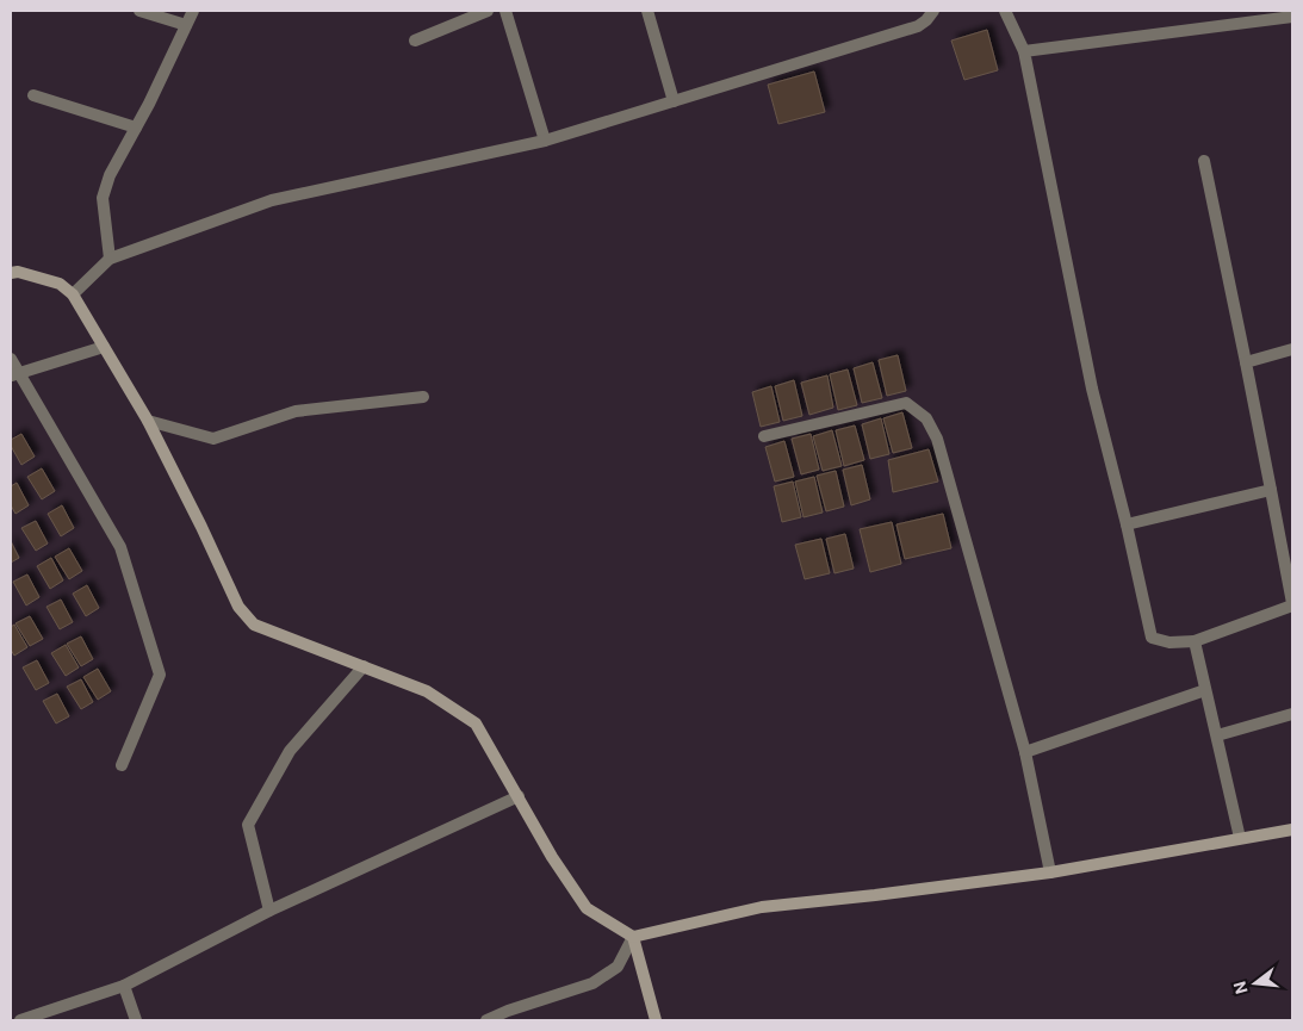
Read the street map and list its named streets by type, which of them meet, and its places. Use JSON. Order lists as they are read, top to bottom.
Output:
{
  "north": "left"
}
